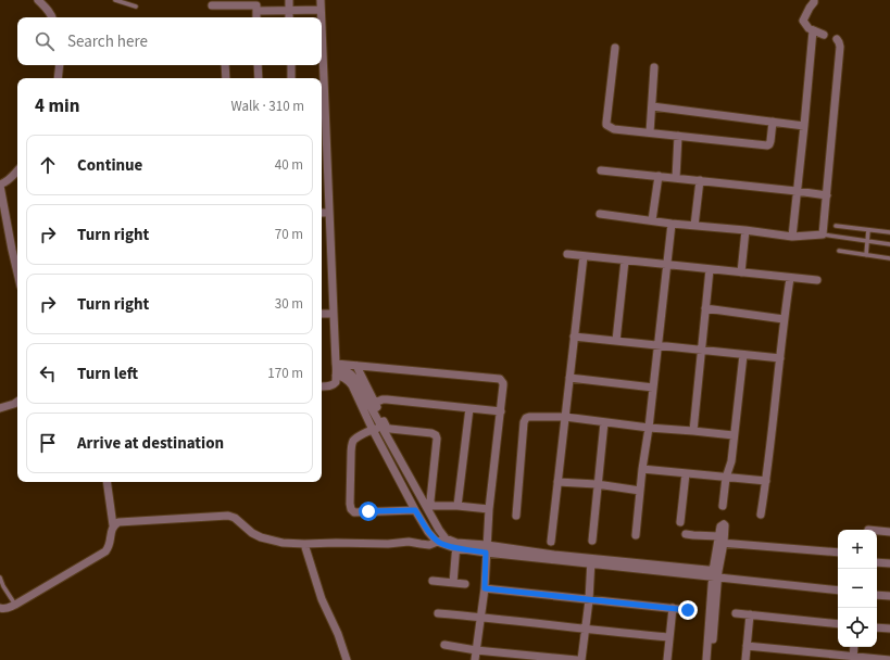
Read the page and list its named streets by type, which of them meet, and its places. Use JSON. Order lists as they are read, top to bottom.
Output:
{
  "page": {
    "search": "Search here",
    "heading": ["4 min", "Walk · 310 m"],
    "list": [
      ["Continue", "40 m"],
      ["Turn right", "70 m"],
      ["Turn right", "30 m"],
      ["Turn left", "170 m"],
      "Arrive at destination"
    ],
    "map_buttons": ["+", "−"]
  }
}
